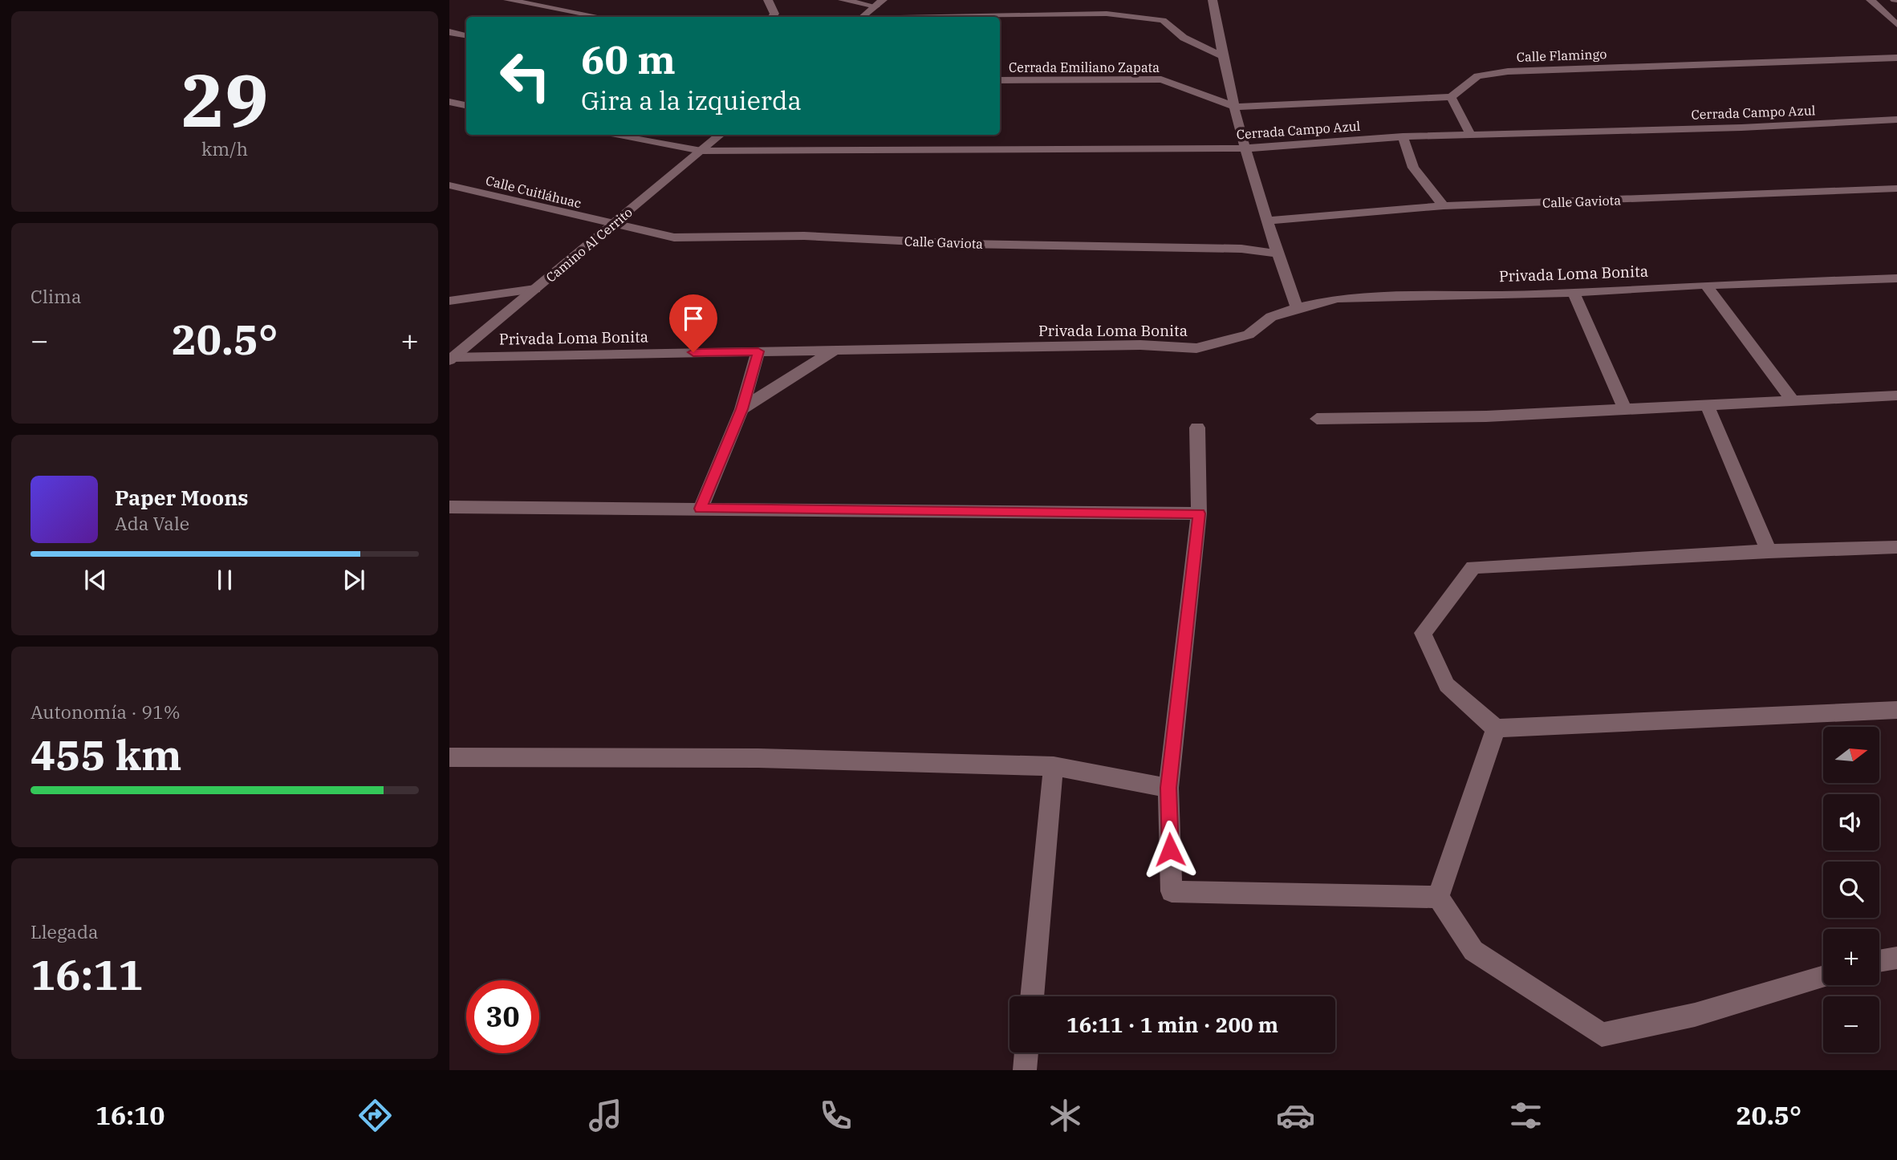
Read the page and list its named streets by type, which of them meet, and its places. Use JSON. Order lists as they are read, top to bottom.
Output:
{
  "streets": {
    "street": [
      "Calle Flamingo",
      "Cerrada Emiliano Zapata",
      "Cerrada Campo Azul",
      "Calle Cuitláhuac",
      "Calle Gaviota",
      "Camino Al Cerrito",
      "Privada Loma Bonita"
    ]
  },
  "crossings": [
    ["Cerrada Campo Azul", "Camino Al Cerrito"],
    ["Calle Cuitláhuac", "Calle Gaviota"],
    ["Calle Cuitláhuac", "Camino Al Cerrito"],
    ["Calle Gaviota", "Camino Al Cerrito"],
    ["Camino Al Cerrito", "Privada Loma Bonita"]
  ],
  "north": "right",
  "page": {
    "tile": [
      ["29", "km/h"],
      "Clima",
      ["Autonomía · 91%", "455 km"],
      ["Llegada", "16:11"]
    ],
    "turn": ["60 m", "Gira a la izquierda"],
    "heat": ["−", "20.5°", "+"],
    "song": ["Paper Moons", "Ada Vale"],
    "map_buttons": ["+", "−"],
    "limit": "30",
    "trip": "16:11 · 1 min · 200 m",
    "tabs": ["16:10", "20.5°"]
  }
}
